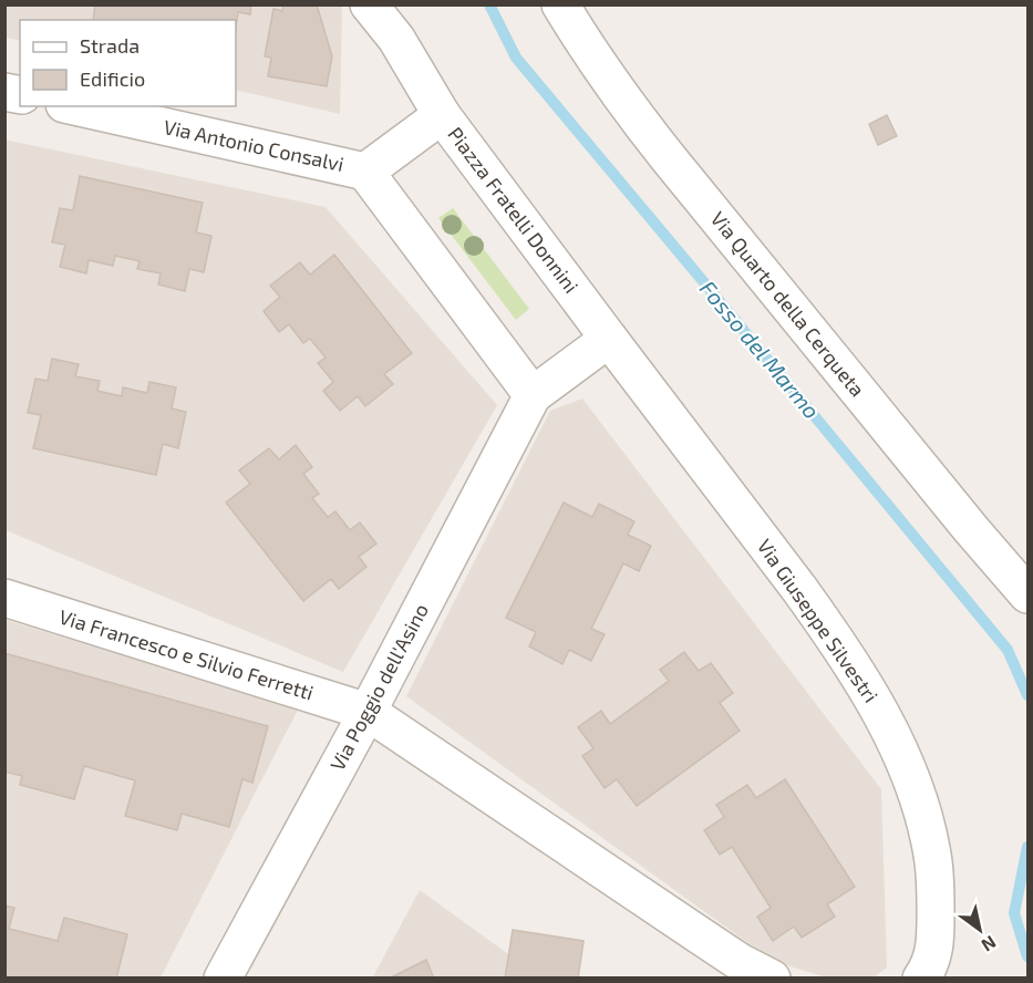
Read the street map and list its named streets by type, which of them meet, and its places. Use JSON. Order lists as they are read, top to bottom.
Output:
{
  "streets": {
    "street": [
      "Via Antonio Consalvi",
      "Piazza Fratelli Donnini",
      "Via Quarto della Cerqueta",
      "Via Giuseppe Silvestri",
      "Via Francesco e Silvio Ferretti",
      "Via Poggio dell'Asino"
    ]
  },
  "crossings": [
    ["Via Antonio Consalvi", "Piazza Fratelli Donnini"],
    ["Piazza Fratelli Donnini", "Via Giuseppe Silvestri"],
    ["Via Francesco e Silvio Ferretti", "Via Poggio dell'Asino"]
  ],
  "water": ["Fosso del Marmo"],
  "legend": ["Strada", "Edificio"],
  "north": "bottom right"
}
